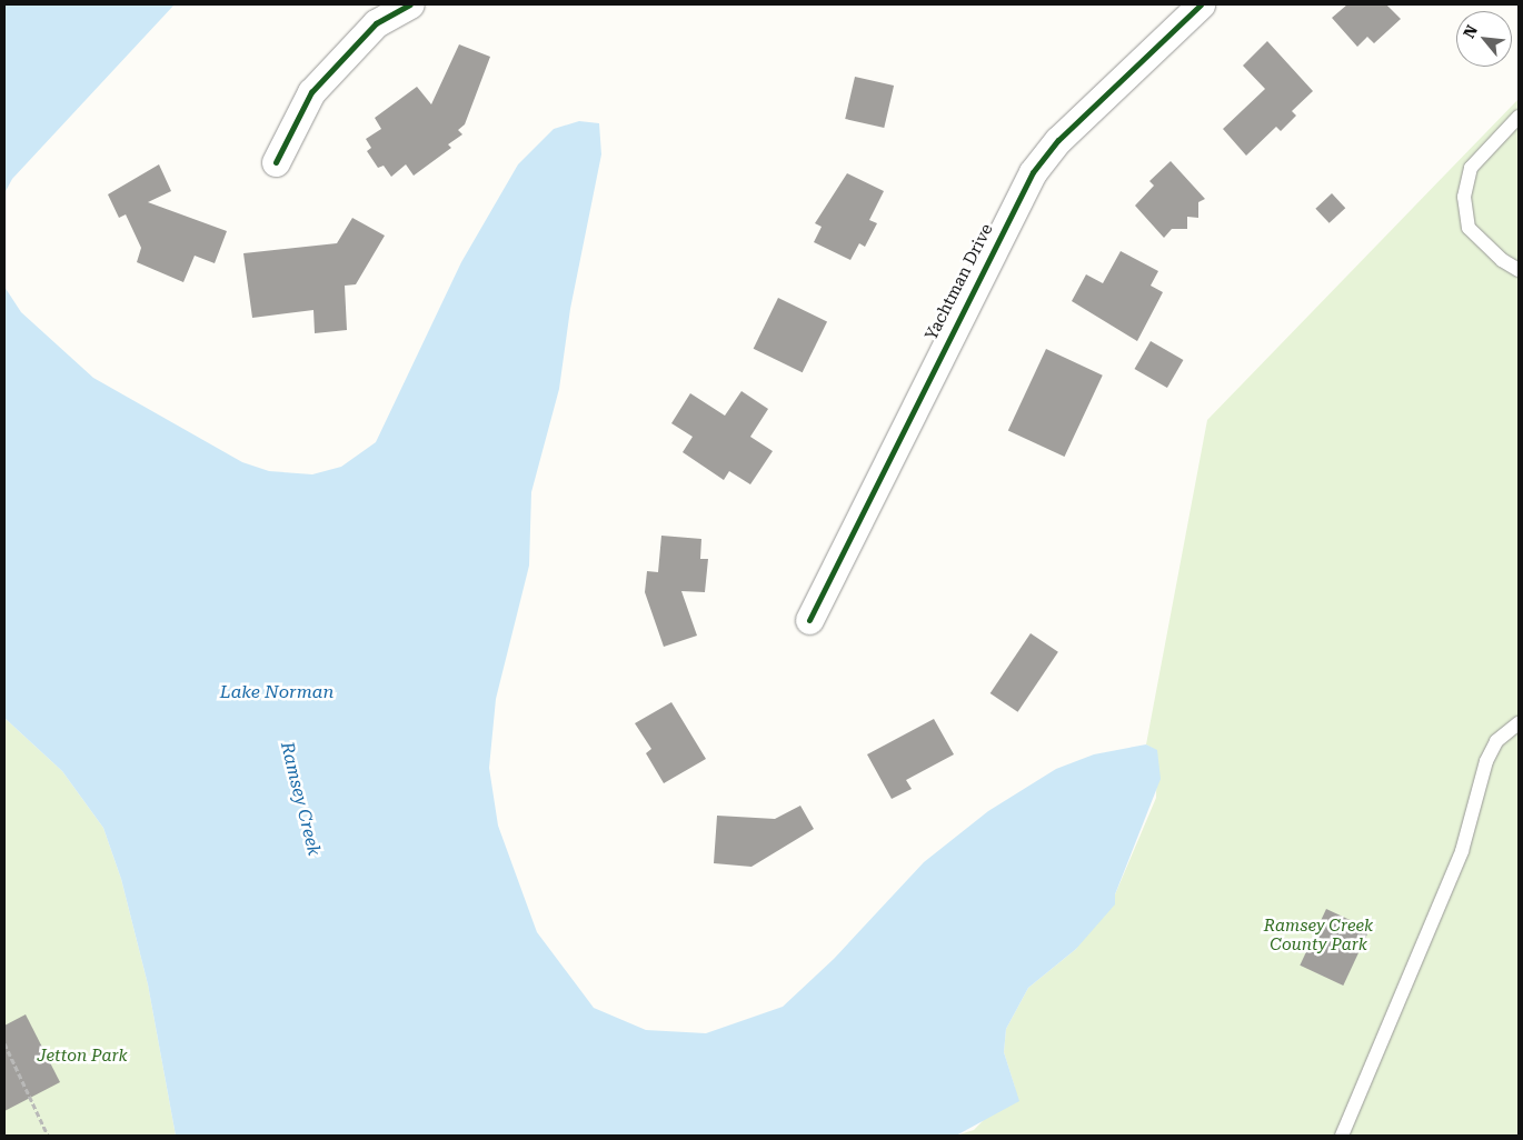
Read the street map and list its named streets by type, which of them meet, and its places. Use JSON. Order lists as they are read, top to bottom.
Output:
{
  "streets": {
    "street": ["Yachtman Drive"]
  },
  "water": ["Lake Norman", "Ramsey Creek"],
  "parks": ["Ramsey Creek County Park", "Jetton Park"],
  "north": "top left"
}
